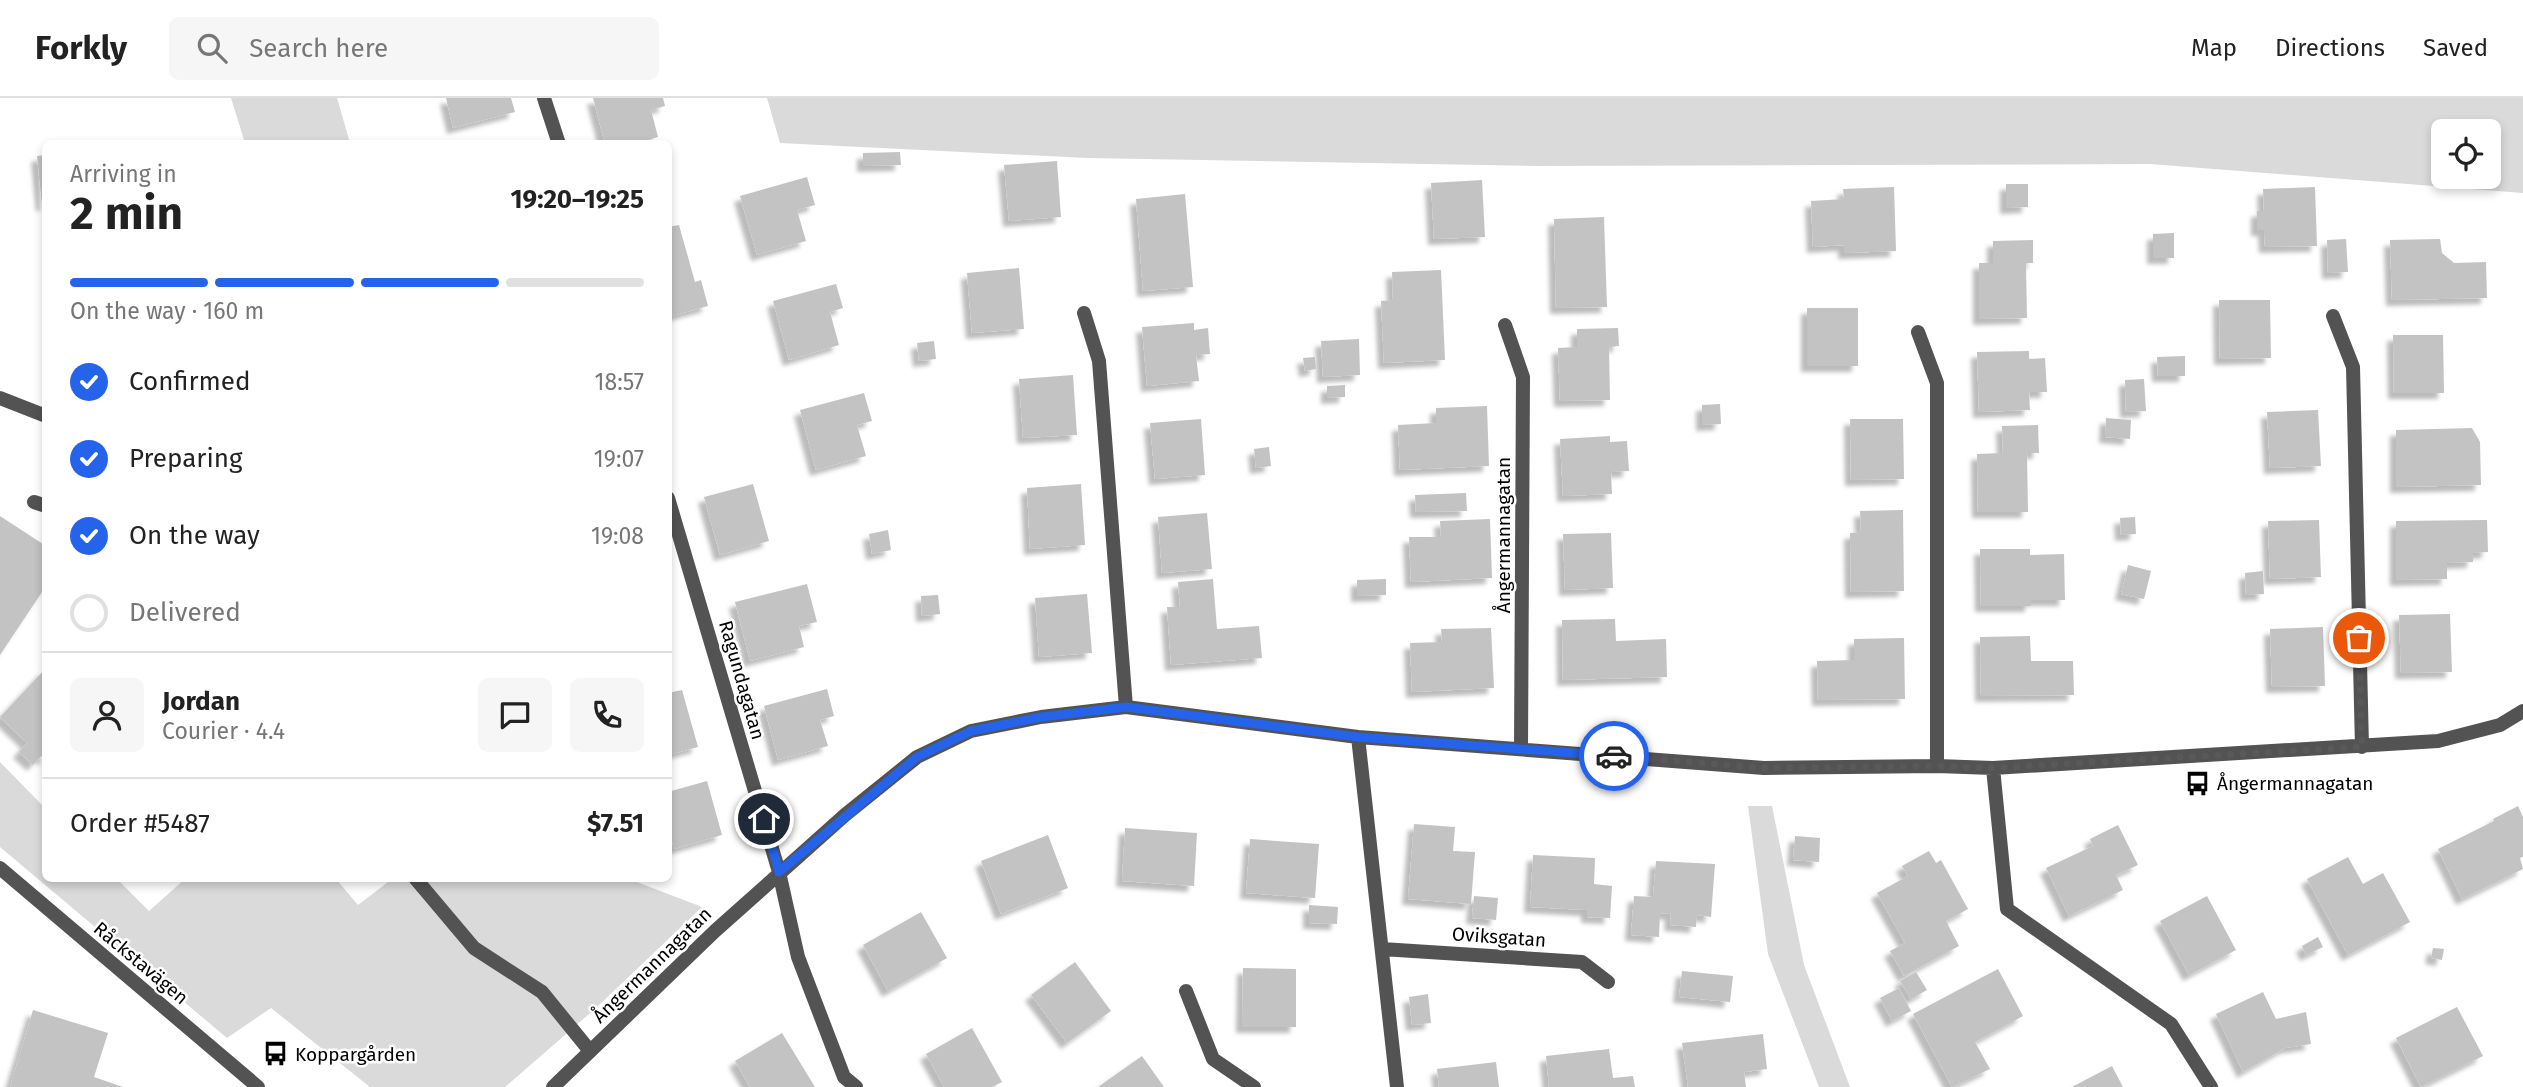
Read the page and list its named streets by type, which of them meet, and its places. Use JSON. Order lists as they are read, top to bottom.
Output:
{
  "streets": {
    "street": [
      "Ångermannagatan",
      "Ragundagatan",
      "Oviksgatan",
      "Råckstavägen"
    ]
  },
  "crossings": [
    ["Ångermannagatan", "Ragundagatan"]
  ],
  "places": {
    "bus stop": ["Ångermannagatan", "Koppargården"]
  },
  "page": {
    "header": "Forkly",
    "search": "Search here",
    "nav": ["Map", "Directions", "Saved"],
    "heading": ["2 min", "Arriving in", "19:20–19:25"],
    "panel": [
      "Jordan",
      "Courier · 4.4",
      "Order #5487",
      "$7.51"
    ],
    "bar": "On the way · 160 m",
    "list": [
      ["Confirmed", "18:57"],
      ["Preparing", "19:07"],
      ["On the way", "19:08"],
      "Delivered"
    ]
  }
}
